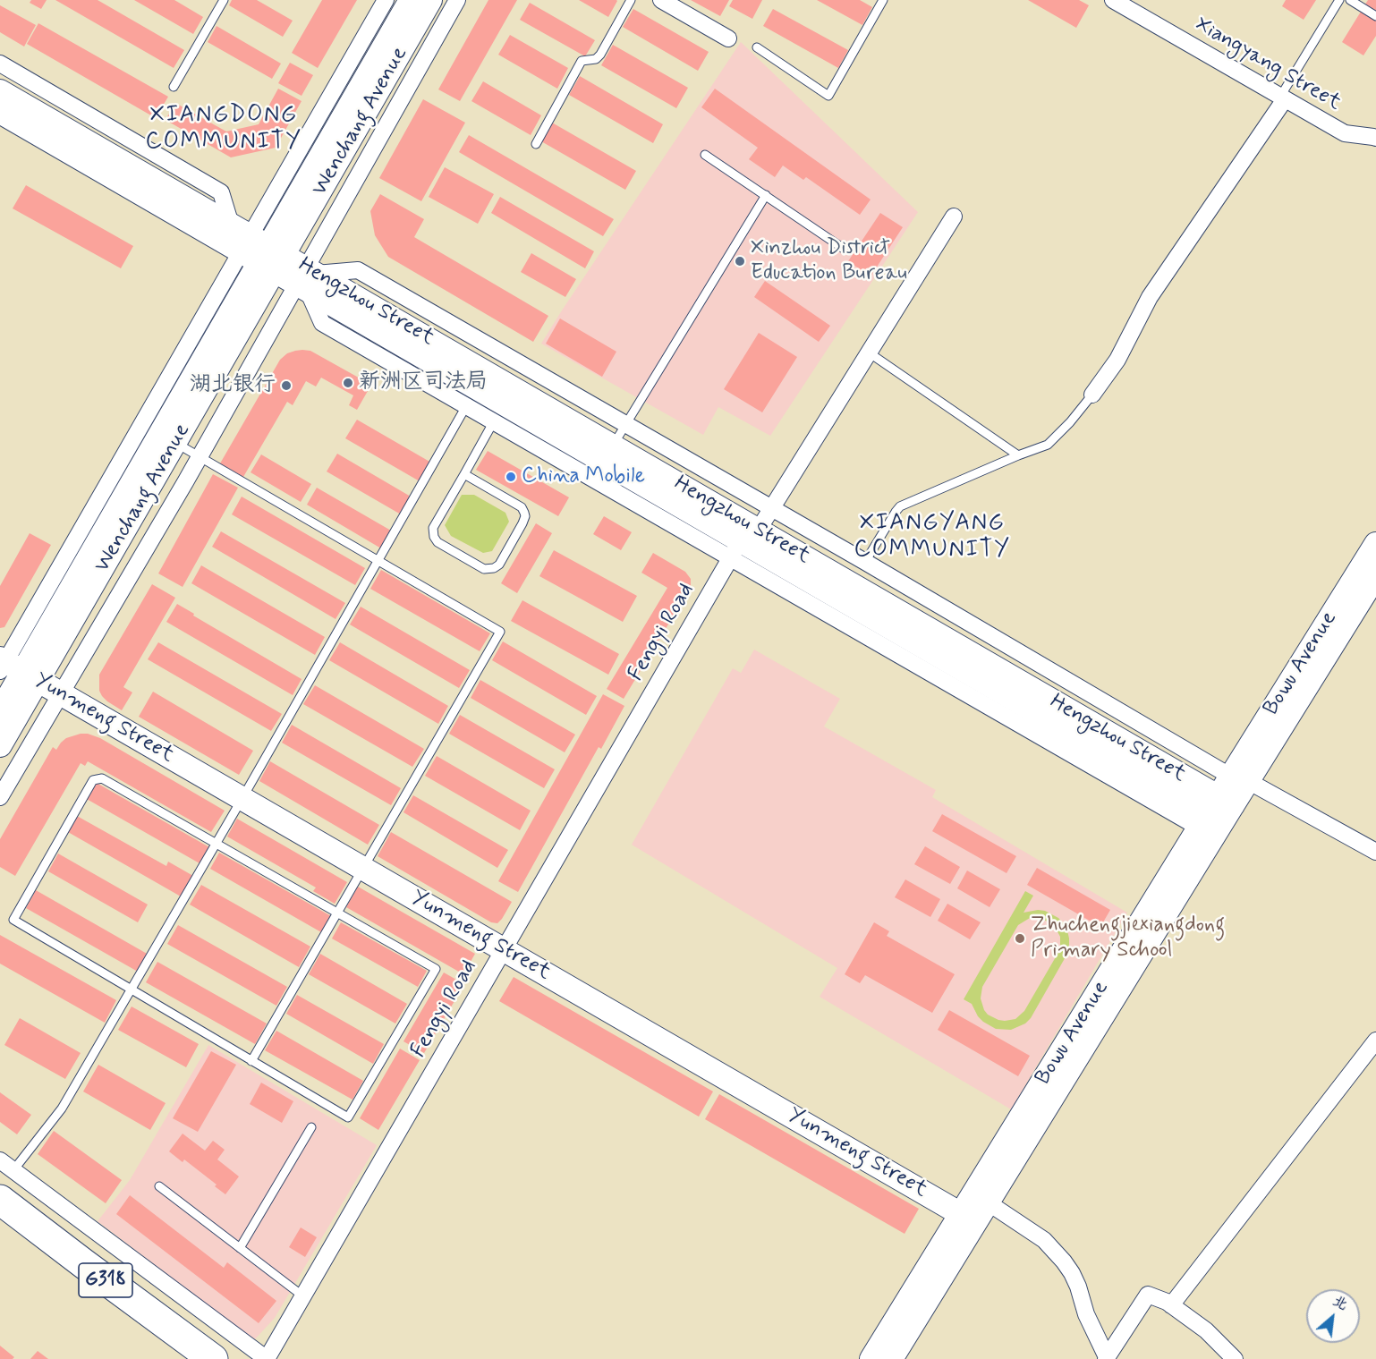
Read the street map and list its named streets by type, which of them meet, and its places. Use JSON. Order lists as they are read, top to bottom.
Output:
{
  "streets": {
    "highway": ["G318"],
    "main road": [
      "Wenchang Avenue",
      "Hengzhou Street",
      "Bowu Avenue",
      "Yunmeng Street"
    ],
    "street": ["Xiangyang Street", "Fengyi Road"]
  },
  "crossings": [
    ["Wenchang Avenue", "Hengzhou Street"],
    ["Wenchang Avenue", "Yunmeng Street"],
    ["Hengzhou Street", "Fengyi Road"],
    ["Hengzhou Street", "Bowu Avenue"],
    ["Fengyi Road", "Yunmeng Street"],
    ["Bowu Avenue", "Yunmeng Street"]
  ],
  "districts": ["XIANGDONG COMMUNITY", "XIANGYANG COMMUNITY"],
  "places": [
    "Xinzhou District Education Bureau",
    "新洲区司法局",
    "湖北银行",
    "China Mobile",
    "Zhuchengjiexiangdong Primary School"
  ],
  "north": "top right"
}
